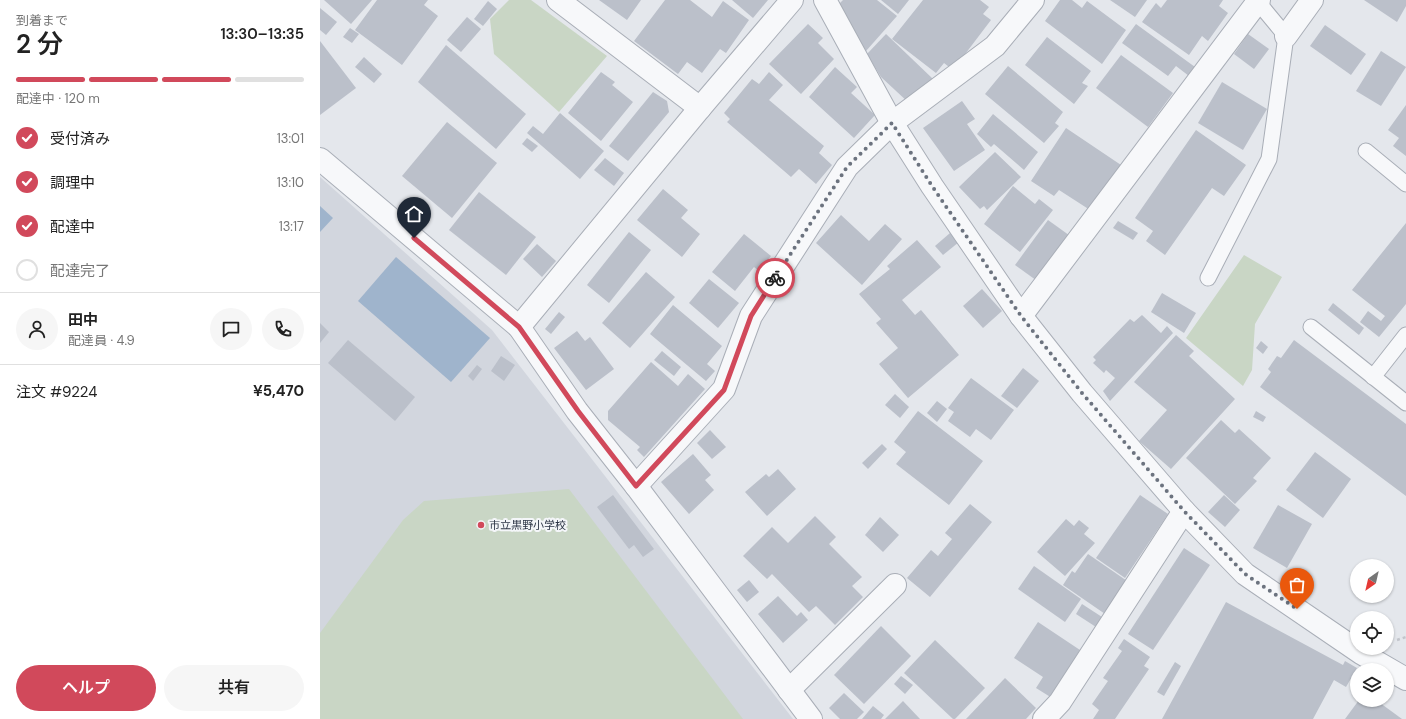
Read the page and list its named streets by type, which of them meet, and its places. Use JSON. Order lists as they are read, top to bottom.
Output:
{
  "places": ["市立黒野小学校"],
  "north": "bottom left",
  "page": {
    "heading": ["2 分", "到着まで", "13:30–13:35"],
    "panel": [
      "田中",
      "配達員 · 4.9",
      "注文 #9224",
      "¥5,470"
    ],
    "bar": "配達中 · 120 m",
    "list": [
      ["受付済み", "13:01"],
      ["調理中", "13:10"],
      ["配達中", "13:17"],
      "配達完了"
    ],
    "buttons": ["ヘルプ", "共有"]
  }
}
